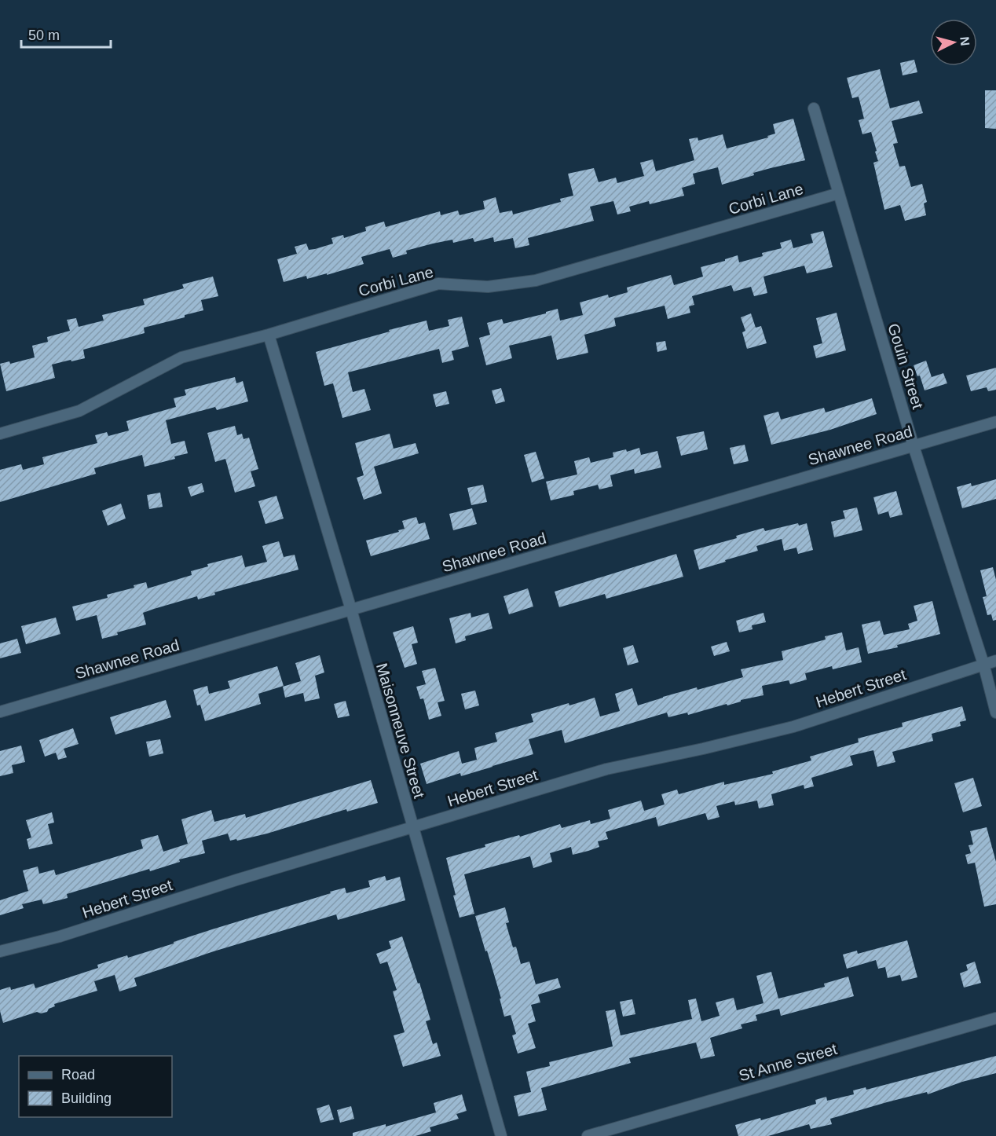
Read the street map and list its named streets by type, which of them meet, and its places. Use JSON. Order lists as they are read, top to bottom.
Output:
{
  "streets": {
    "street": [
      "Corbi Lane",
      "Gouin Street",
      "Shawnee Road",
      "Hebert Street",
      "Maisonneuve Street",
      "St Anne Street"
    ]
  },
  "crossings": [
    ["Corbi Lane", "Gouin Street"],
    ["Corbi Lane", "Maisonneuve Street"],
    ["Gouin Street", "Shawnee Road"],
    ["Gouin Street", "Hebert Street"],
    ["Shawnee Road", "Maisonneuve Street"],
    ["Hebert Street", "Maisonneuve Street"]
  ],
  "legend": ["Road", "Building"],
  "scale_bar": "50 m",
  "north": "right"
}
